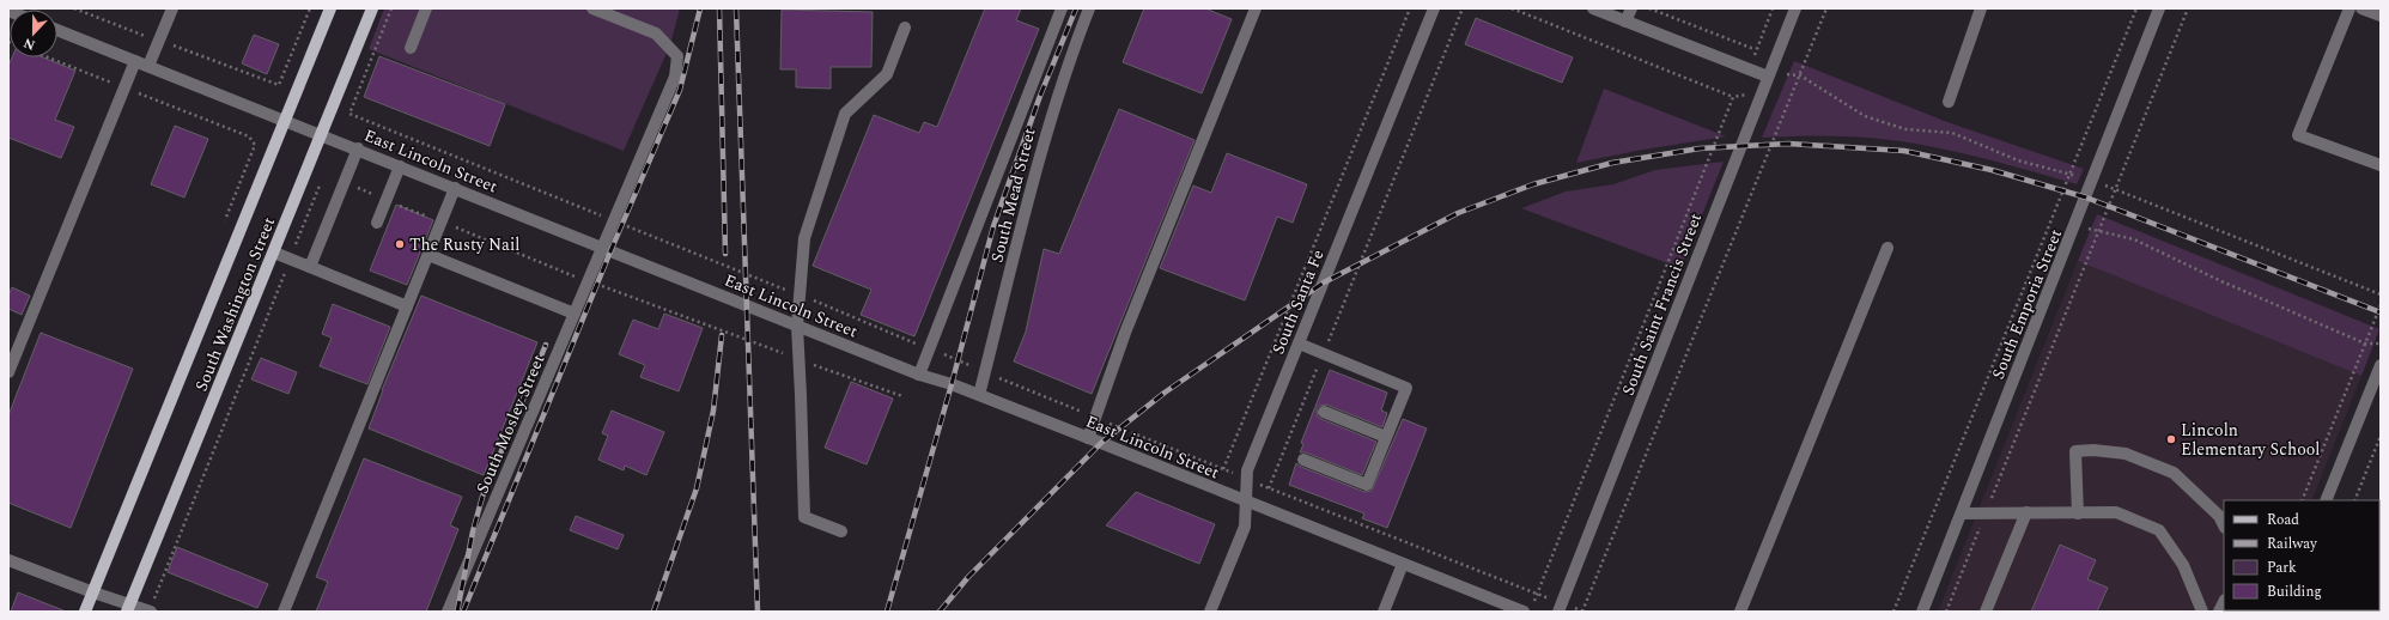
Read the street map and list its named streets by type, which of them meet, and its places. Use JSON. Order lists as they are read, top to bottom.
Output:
{
  "streets": {
    "main road": ["South Washington Street"],
    "street": [
      "East Lincoln Street",
      "South Mead Street",
      "South Santa Fe",
      "South Saint Francis Street",
      "South Emporia Street",
      "South Mosley Street"
    ]
  },
  "crossings": [
    ["East Lincoln Street", "South Mead Street"],
    ["East Lincoln Street", "South Santa Fe"],
    ["East Lincoln Street", "South Washington Street"],
    ["East Lincoln Street", "South Mosley Street"]
  ],
  "places": ["The Rusty Nail", "Lincoln Elementary School"],
  "legend": [
    "Road",
    "Railway",
    "Park",
    "Building"
  ],
  "north": "bottom"
}
